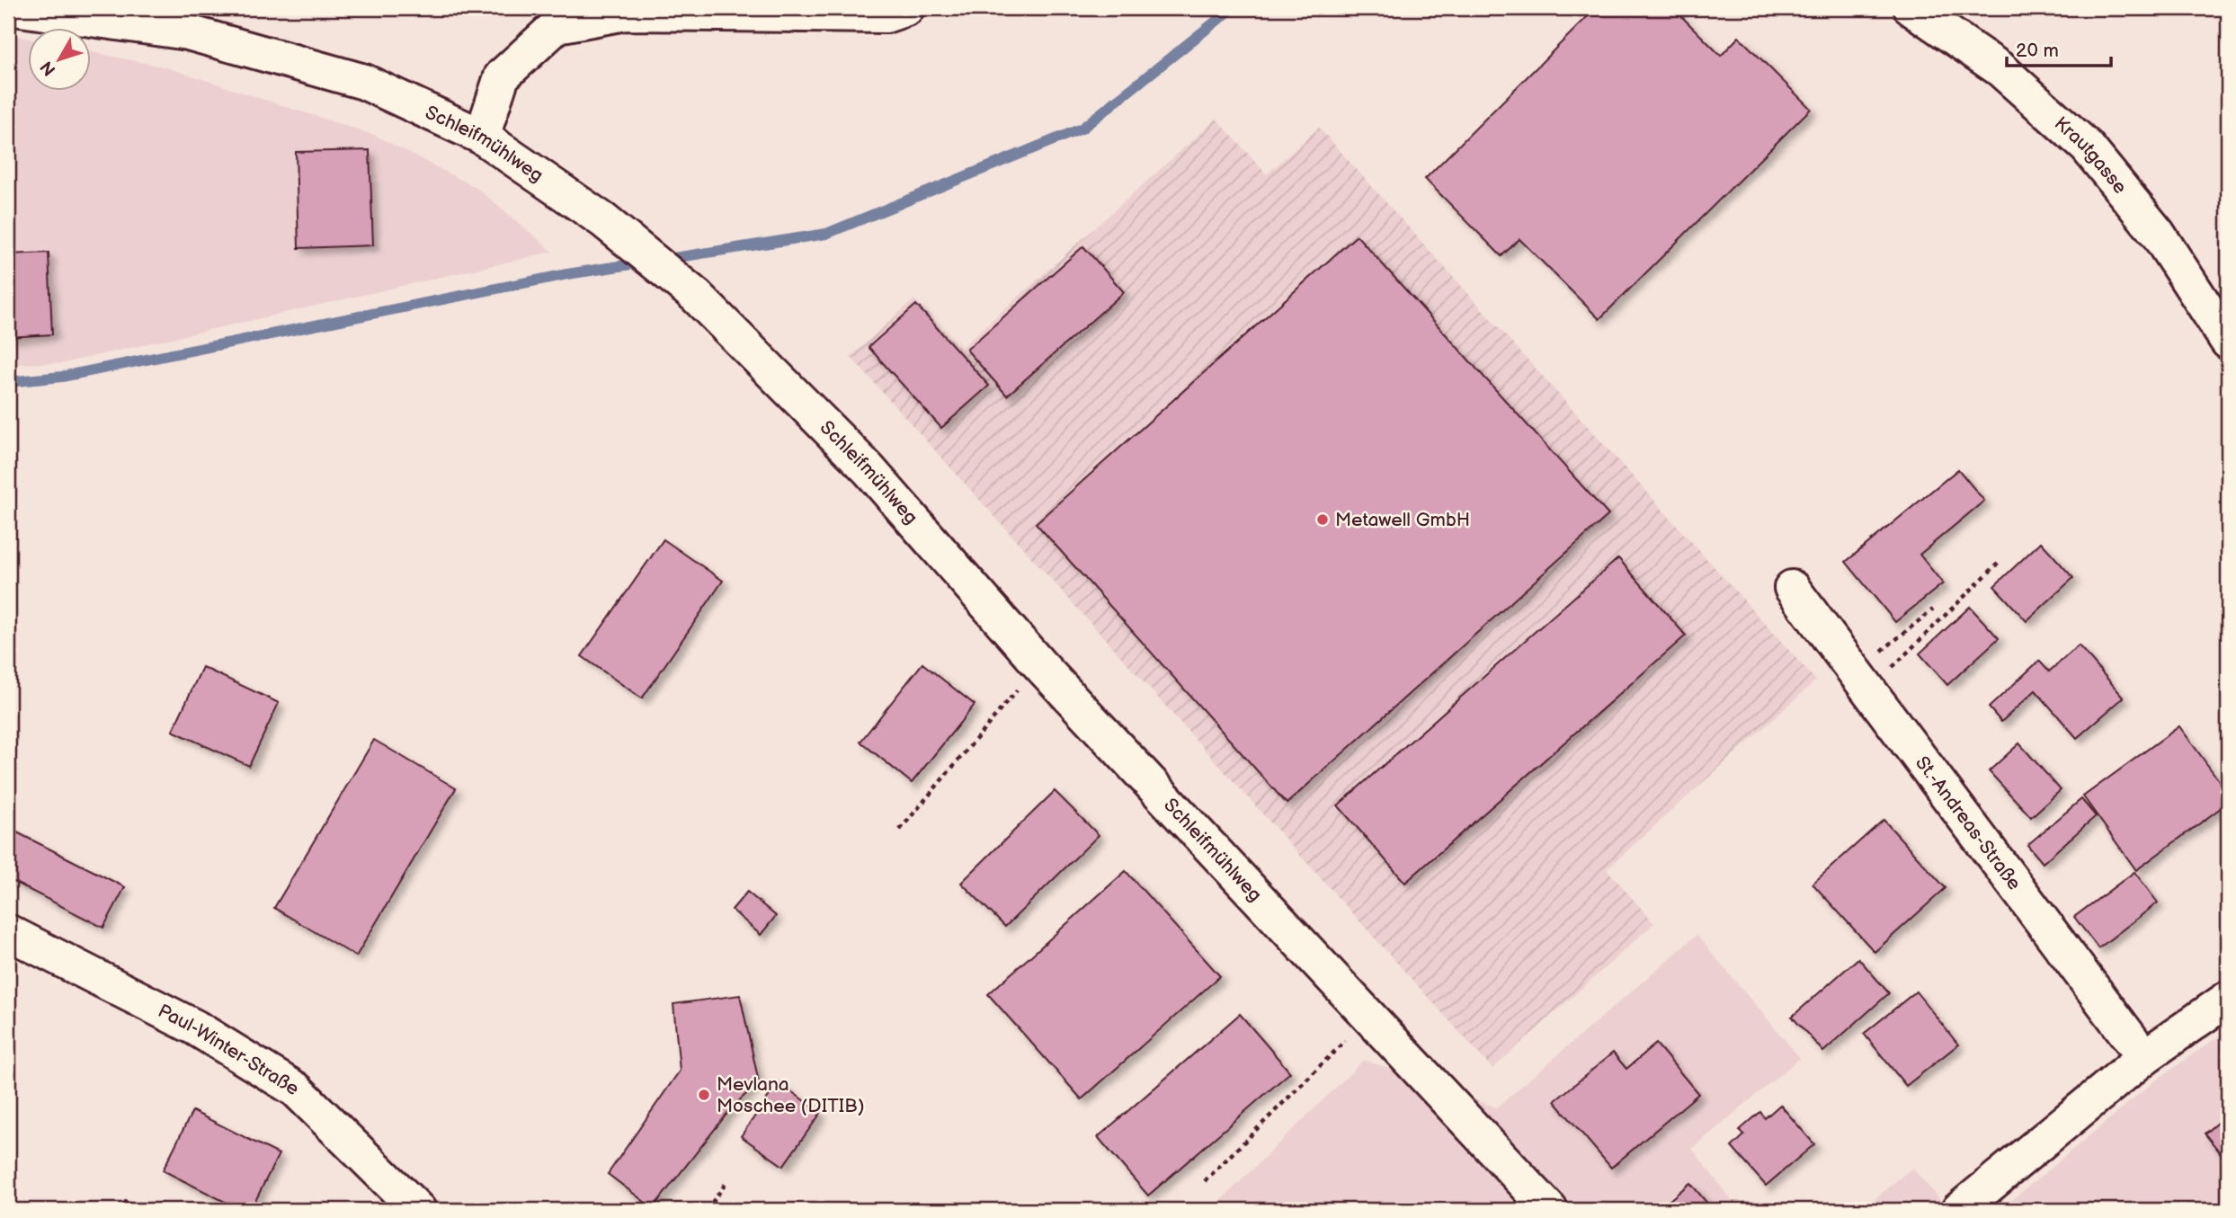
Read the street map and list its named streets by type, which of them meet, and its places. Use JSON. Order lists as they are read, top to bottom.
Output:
{
  "streets": {
    "street": [
      "Schleifmühlweg",
      "Krautgasse",
      "St.-Andreas-Straße",
      "Paul-Winter-Straße"
    ]
  },
  "places": ["Metawell GmbH", "Mevlana Moschee (DITIB)"],
  "scale_bar": "20 m",
  "north": "bottom left"
}
